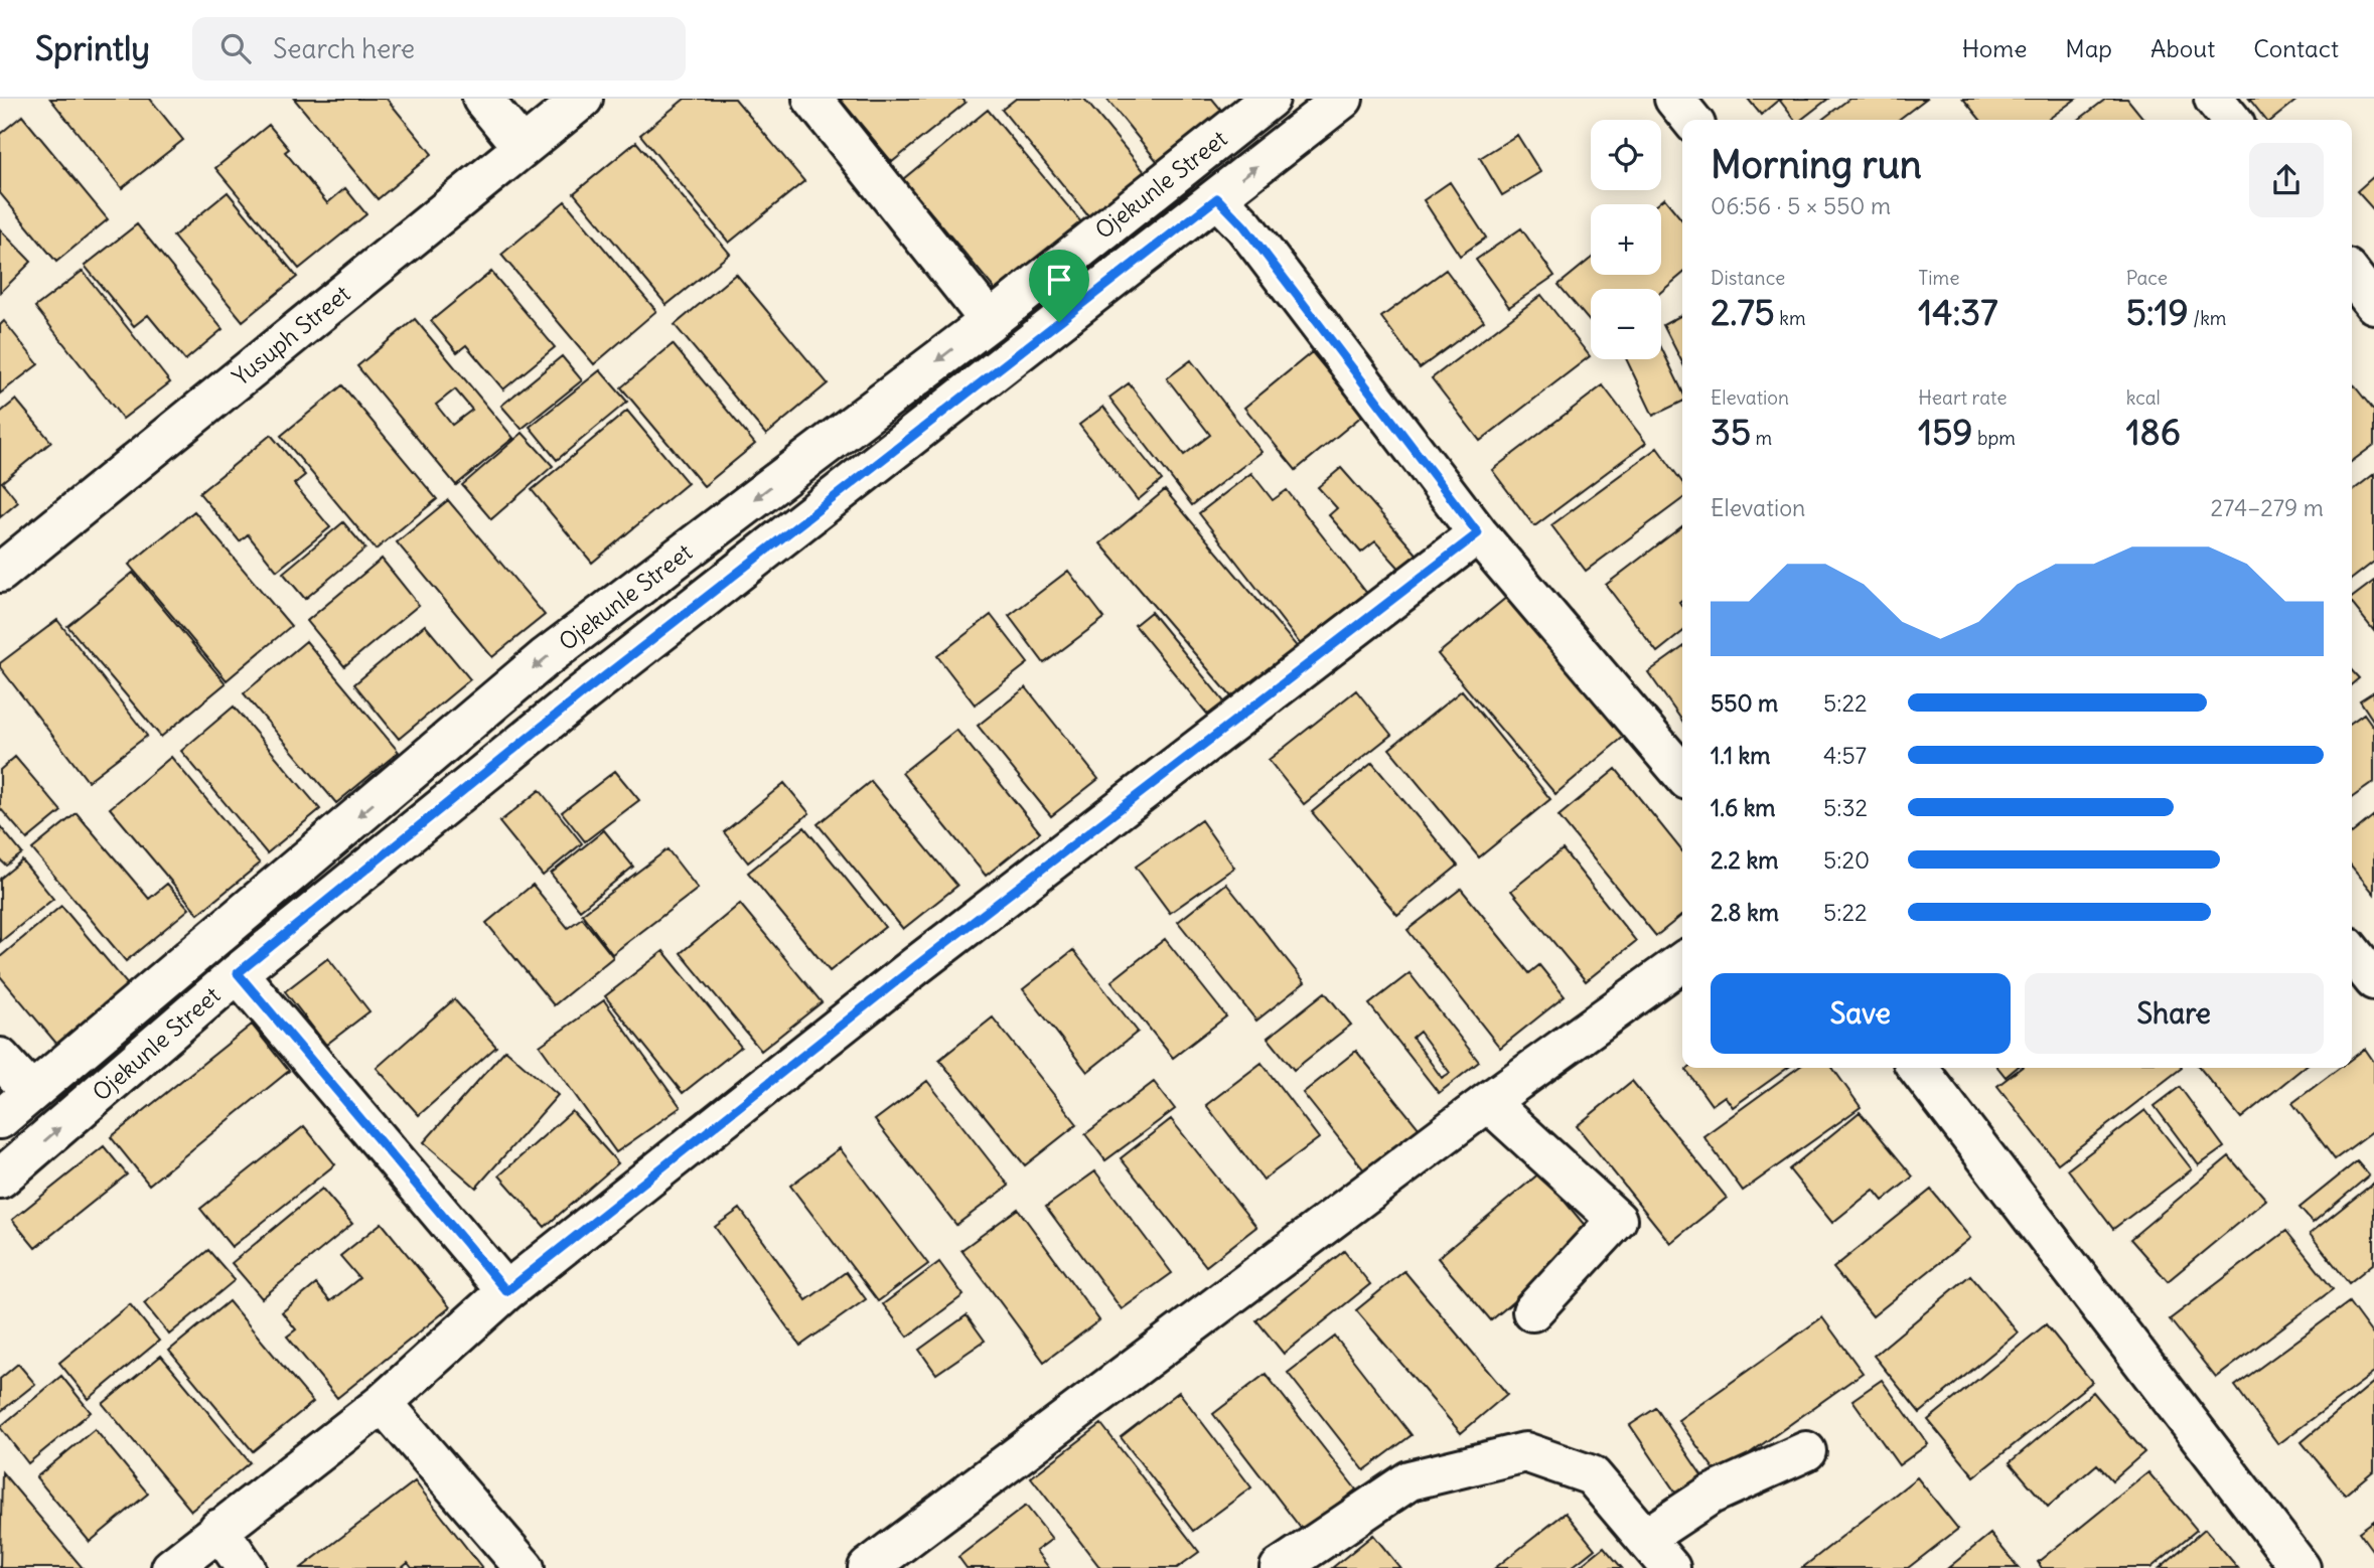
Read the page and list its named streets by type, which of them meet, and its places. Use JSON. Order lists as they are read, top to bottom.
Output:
{
  "streets": {
    "street": ["Ojekunle Street", "Yusuph Street"]
  },
  "page": {
    "header": "Sprintly",
    "search": "Search here",
    "nav": [
      "Home",
      "Map",
      "About",
      "Contact"
    ],
    "map_buttons": ["+", "−"],
    "heading": ["Morning run", "06:56 · 5 × 550 m"],
    "stats": [
      ["Distance", "2.75 km"],
      ["Time", "14:37"],
      ["Pace", "5:19 /km"],
      ["Elevation", "35 m"],
      ["Heart rate", "159 bpm"],
      ["kcal", "186"]
    ],
    "chart": ["Elevation", "274–279 m"],
    "list": [
      {
        "name": "550 m",
        "note": "5:22"
      },
      {
        "name": "1.1 km",
        "note": "4:57"
      },
      {
        "name": "1.6 km",
        "note": "5:32"
      },
      {
        "name": "2.2 km",
        "note": "5:20"
      },
      {
        "name": "2.8 km",
        "note": "5:22"
      }
    ],
    "buttons": ["Save", "Share"]
  }
}
